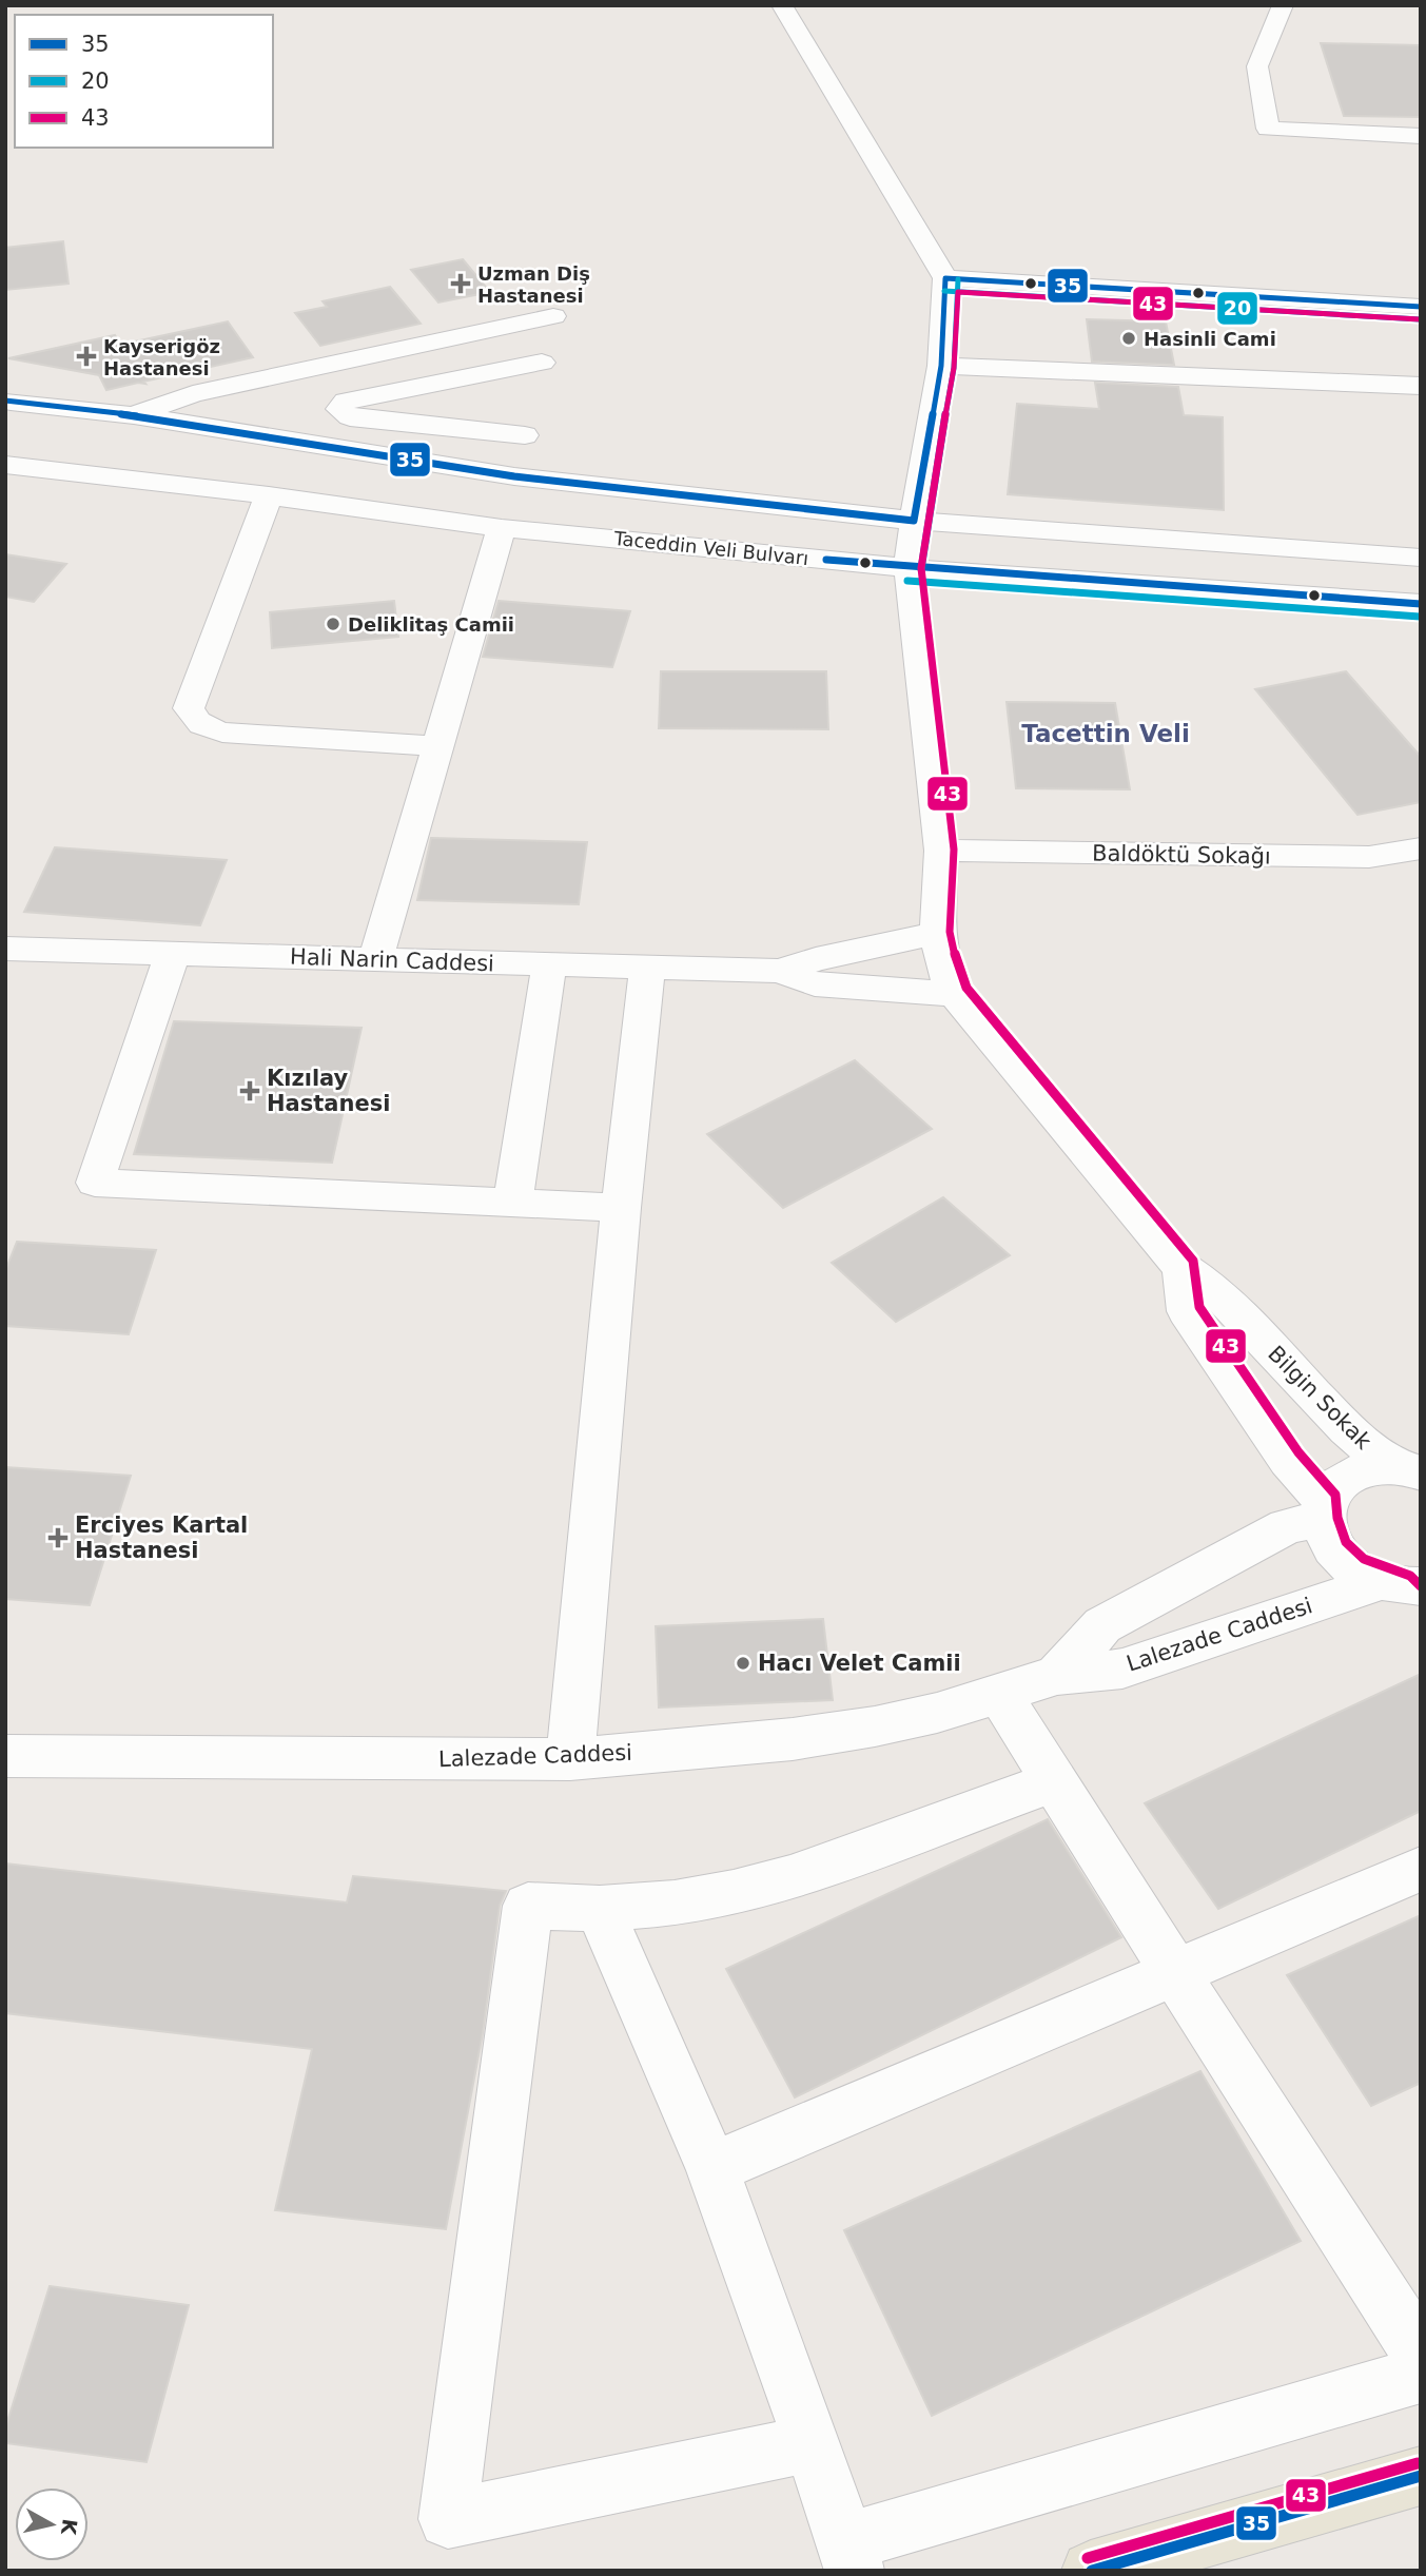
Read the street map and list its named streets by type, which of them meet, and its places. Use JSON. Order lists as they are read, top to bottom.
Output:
{
  "streets": {
    "street": [
      "Taceddin Veli Bulvarı",
      "Baldöktü Sokağı",
      "Hali Narin Caddesi",
      "Bilgin Sokak",
      "Lalezade Caddesi"
    ]
  },
  "crossings": [
    ["Taceddin Veli Bulvarı", "Bilgin Sokak"],
    ["Baldöktü Sokağı", "Bilgin Sokak"],
    ["Hali Narin Caddesi", "Bilgin Sokak"]
  ],
  "districts": ["Tacettin Veli"],
  "places": {
    "health": [
      "Uzman Diş Hastanesi",
      "Kayserigöz Hastanesi",
      "Kızılay Hastanesi",
      "Erciyes Kartal Hastanesi"
    ],
    "other": ["Hasinli Cami", "Deliklitaş Camii", "Hacı Velet Camii"]
  },
  "lines": ["transit line 35", "transit line 20", "transit line 43"],
  "legend": ["35", "20", "43"],
  "north": "right"
}
